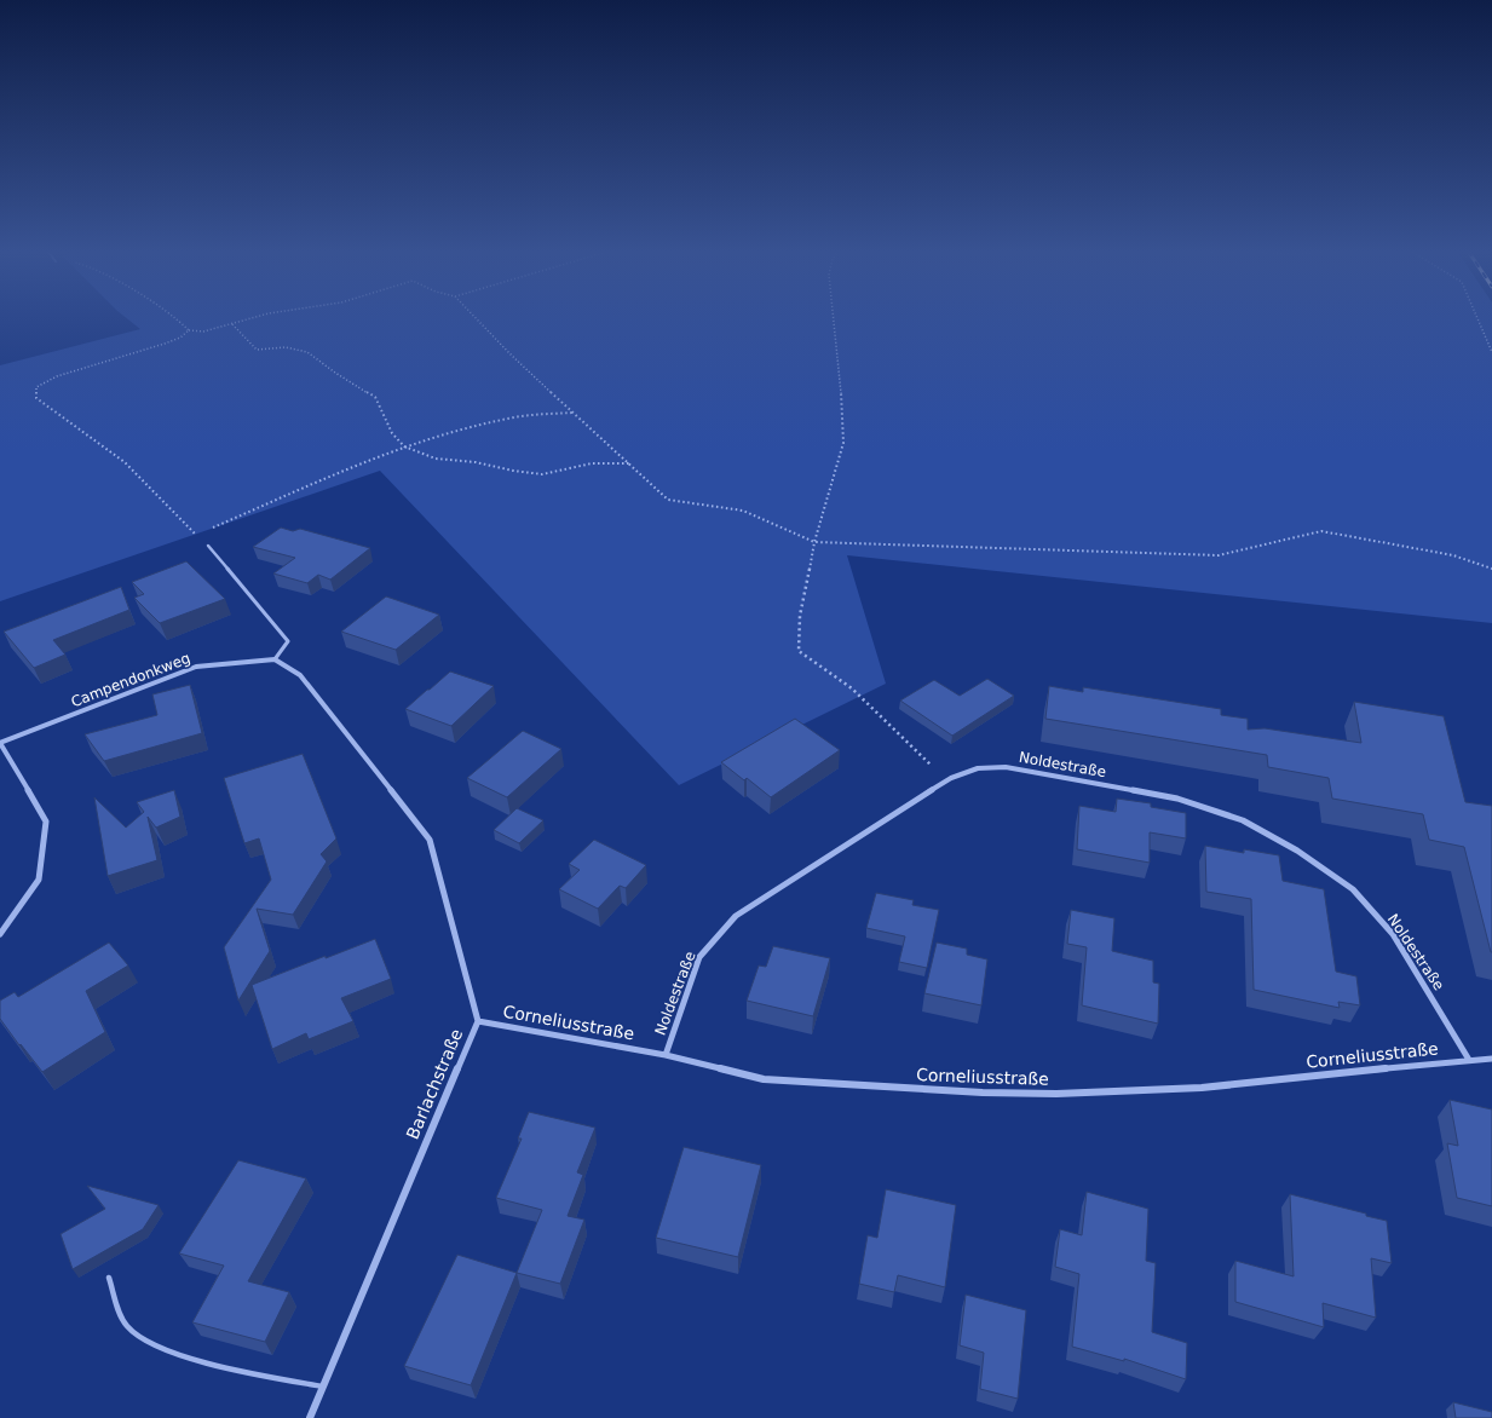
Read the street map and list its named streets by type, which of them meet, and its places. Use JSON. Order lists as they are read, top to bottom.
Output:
{
  "streets": {
    "street": [
      "Campendonkweg",
      "Noldestraße",
      "Corneliusstraße",
      "Barlachstraße"
    ]
  },
  "crossings": [
    ["Campendonkweg", "Barlachstraße"],
    ["Noldestraße", "Corneliusstraße"],
    ["Corneliusstraße", "Barlachstraße"]
  ]
}
